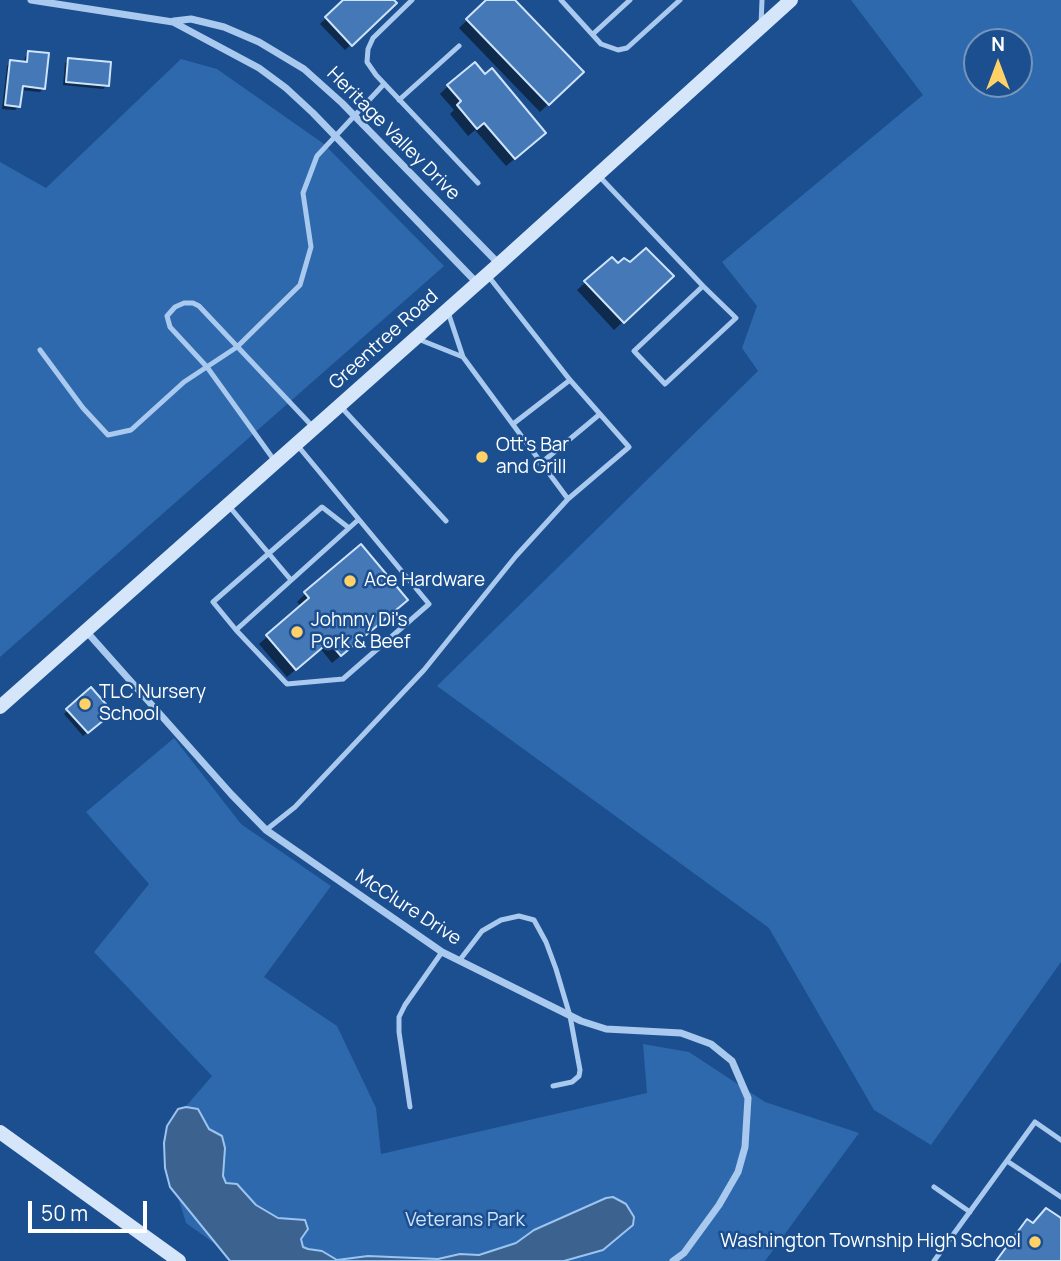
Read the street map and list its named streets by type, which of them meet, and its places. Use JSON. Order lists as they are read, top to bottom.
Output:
{
  "streets": {
    "street": ["Heritage Valley Drive", "Greentree Road", "McClure Drive"]
  },
  "crossings": [
    ["Heritage Valley Drive", "Greentree Road"],
    ["Greentree Road", "McClure Drive"]
  ],
  "parks": ["Veterans Park"],
  "places": [
    "Ott's Bar and Grill",
    "Ace Hardware",
    "Johnny Di's Pork & Beef",
    "TLC Nursery School",
    "Washington Township High School"
  ],
  "scale_bar": "50 m",
  "north": "top"
}
